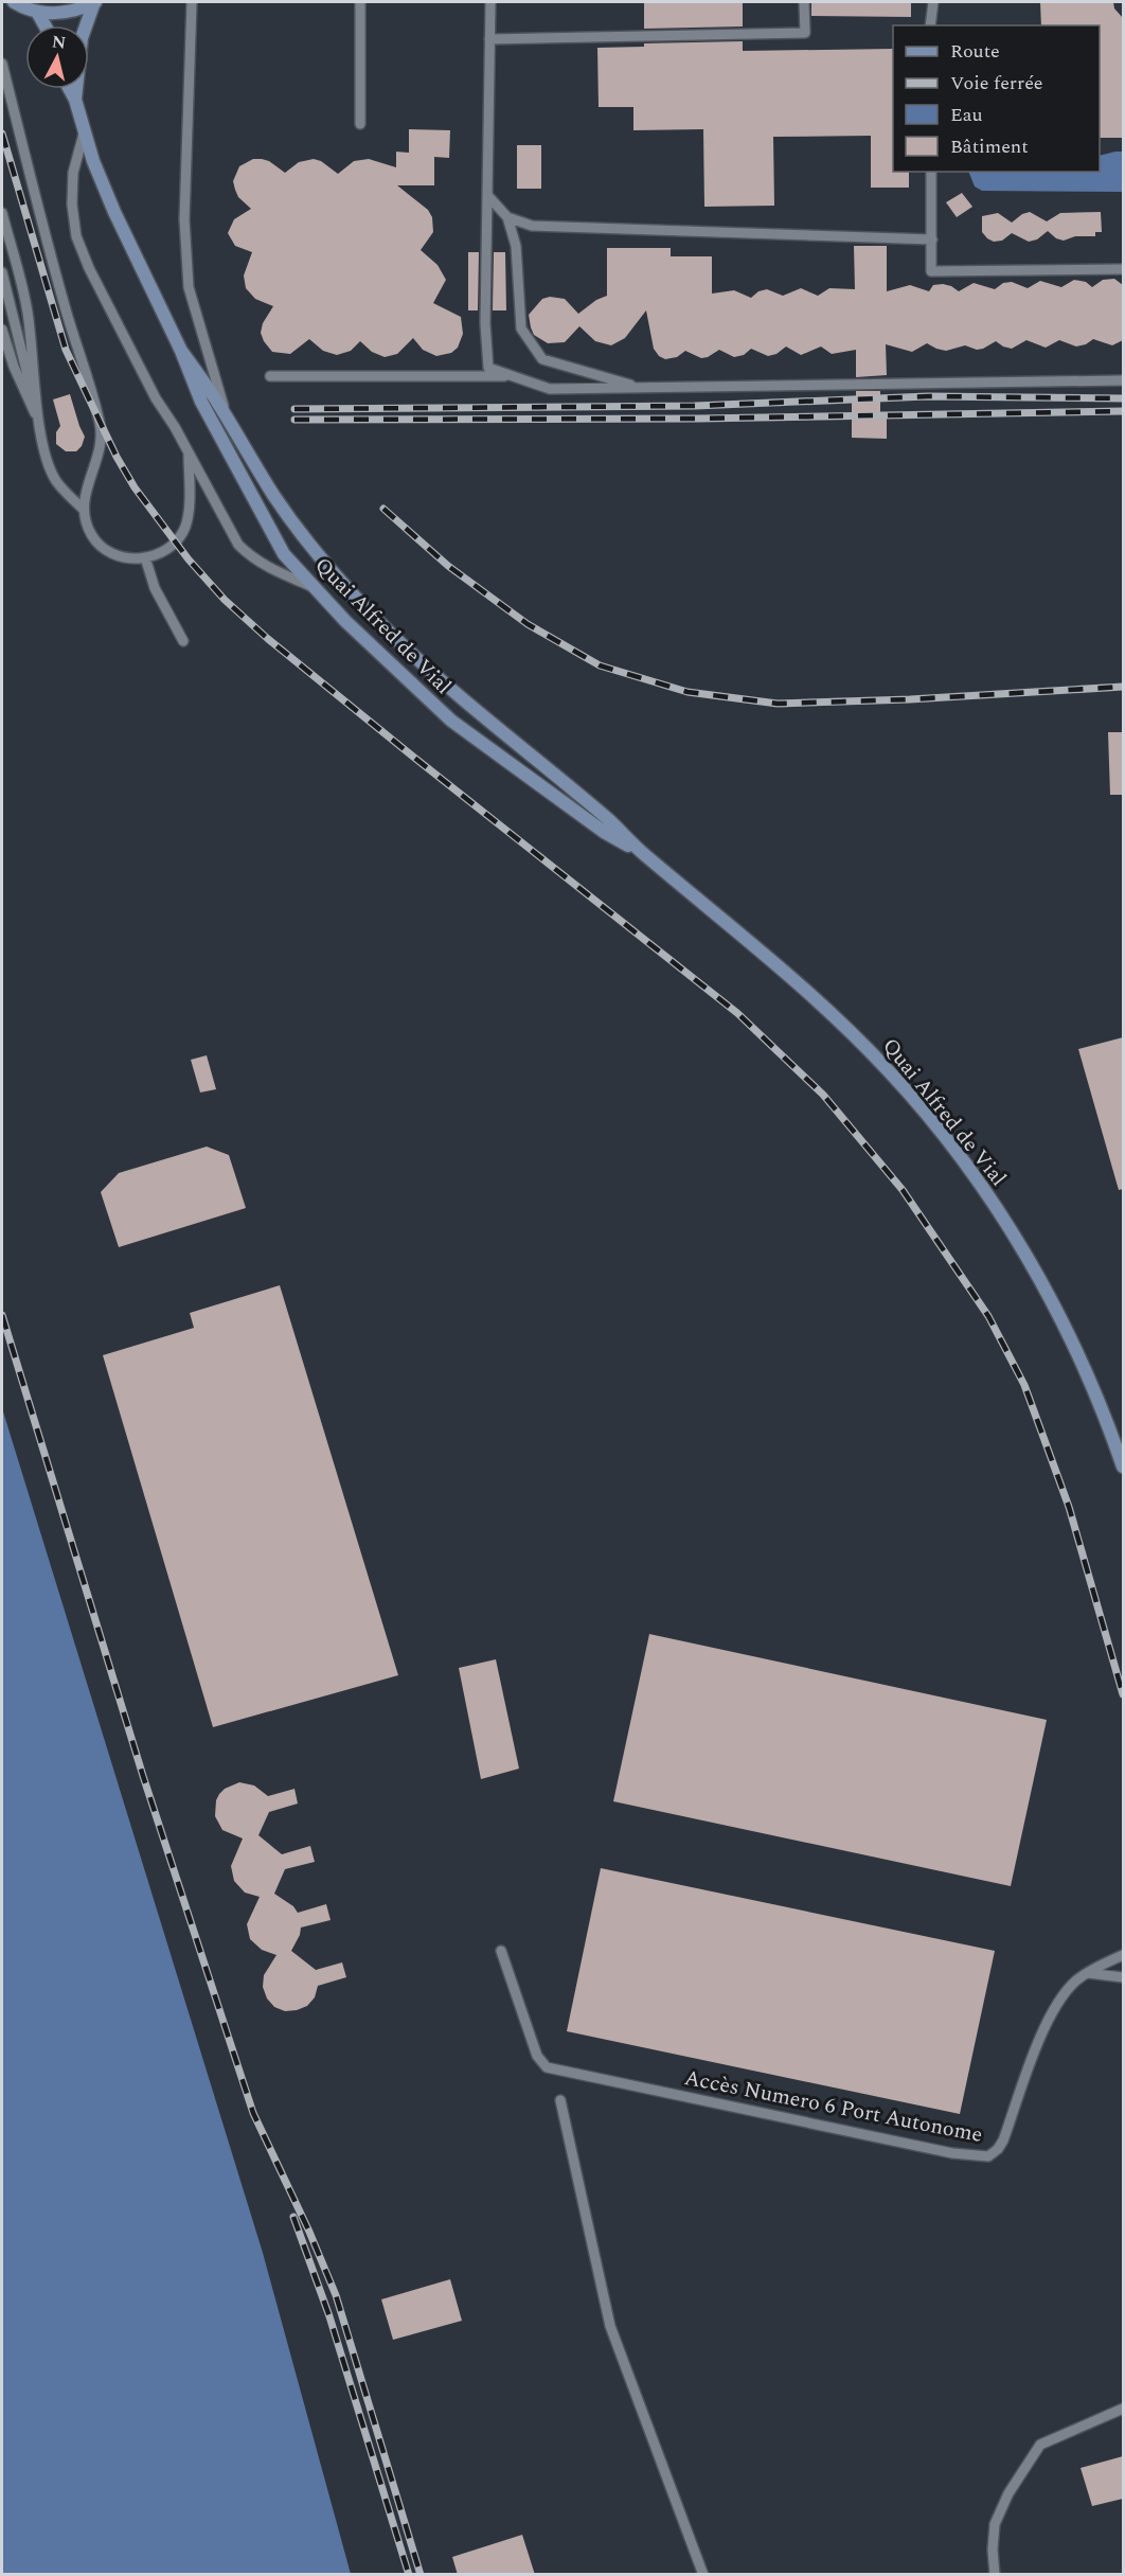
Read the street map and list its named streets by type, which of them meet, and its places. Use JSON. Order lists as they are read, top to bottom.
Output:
{
  "streets": {
    "main road": ["Quai Alfred de Vial"],
    "lane": ["Accès Numero 6 Port Autonome"]
  },
  "legend": [
    "Route",
    "Voie ferrée",
    "Eau",
    "Bâtiment"
  ],
  "north": "top"
}
